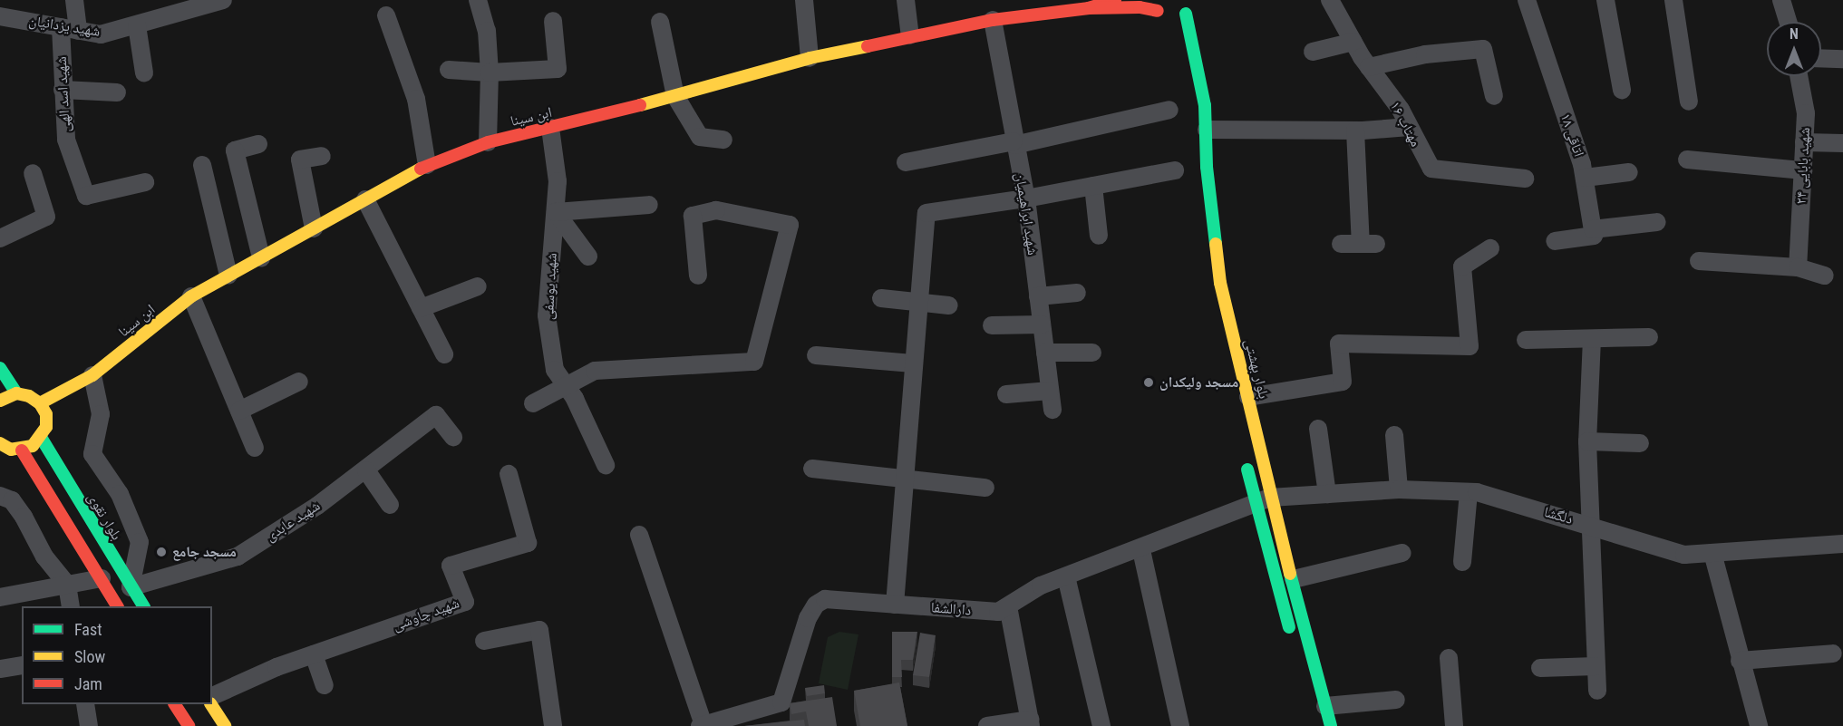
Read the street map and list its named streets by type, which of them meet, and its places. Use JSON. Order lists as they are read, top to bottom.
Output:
{
  "streets": {
    "main road": ["ابن سینا", "بلوار بهشتی", "بلوار نقوی"],
    "street": [
      "شهید یزدانیان",
      "شهید اسد الهی",
      "مهتاب ۱۶",
      "اتاقی ۱۸",
      "شهید بابایی ۲۴",
      "شهید ابراهیمیان",
      "شهید یوسفی",
      "دلگشا",
      "شهید عابدی",
      "دارالشفا",
      "شهید چاوشی"
    ]
  },
  "crossings": [
    ["شهید یزدانیان", "شهید اسد الهی"],
    ["ابن سینا", "شهید ابراهیمیان"],
    ["ابن سینا", "شهید یوسفی"],
    ["بلوار بهشتی", "دلگشا"],
    ["بلوار بهشتی", "دارالشفا"],
    ["دلگشا", "دارالشفا"],
    ["بلوار نقوی", "شهید عابدی"]
  ],
  "places": ["مسجد ولیکدان", "مسجد جامع"],
  "legend": ["Fast", "Slow", "Jam"],
  "north": "top"
}
